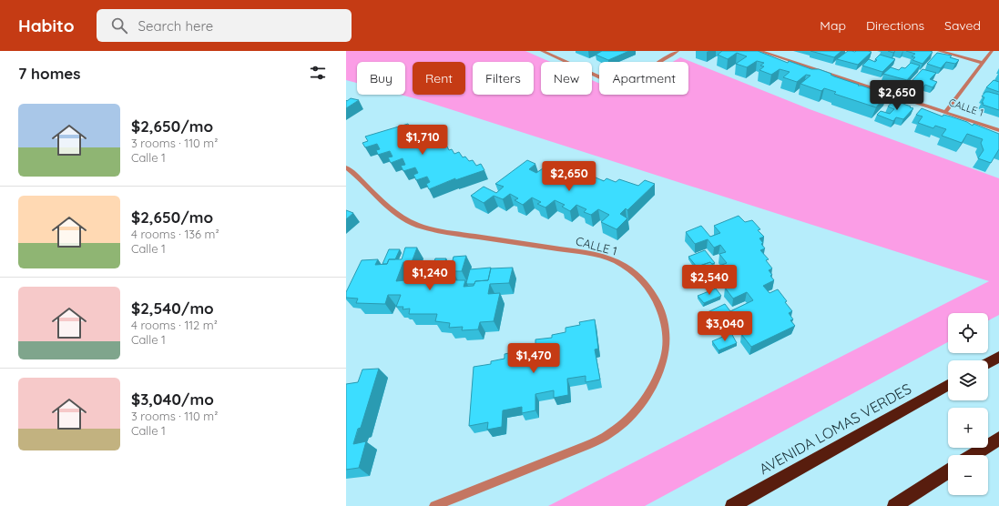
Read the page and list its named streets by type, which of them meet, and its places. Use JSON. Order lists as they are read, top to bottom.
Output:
{
  "streets": {
    "highway": ["AVENIDA LOMAS VERDES"],
    "street": ["CALLE 1"]
  },
  "page": {
    "header": "Habito",
    "search": "Search here",
    "nav": ["Map", "Directions", "Saved"],
    "heading": "7 homes",
    "chip": [
      "Buy",
      "Rent",
      "Filters",
      "New",
      "Apartment"
    ],
    "price": [
      "$2,650",
      "$1,710",
      "$2,650",
      "$1,240",
      "$2,540",
      "$3,040",
      "$1,470"
    ],
    "list": [
      {
        "name": "$2,650/mo",
        "note": "3 rooms · 110 m² · Calle 1"
      },
      {
        "name": "$2,650/mo",
        "note": "4 rooms · 136 m² · Calle 1"
      },
      {
        "name": "$2,540/mo",
        "note": "4 rooms · 112 m² · Calle 1"
      },
      {
        "name": "$3,040/mo",
        "note": "3 rooms · 110 m² · Calle 1"
      }
    ],
    "map_buttons": ["+", "−"]
  }
}
